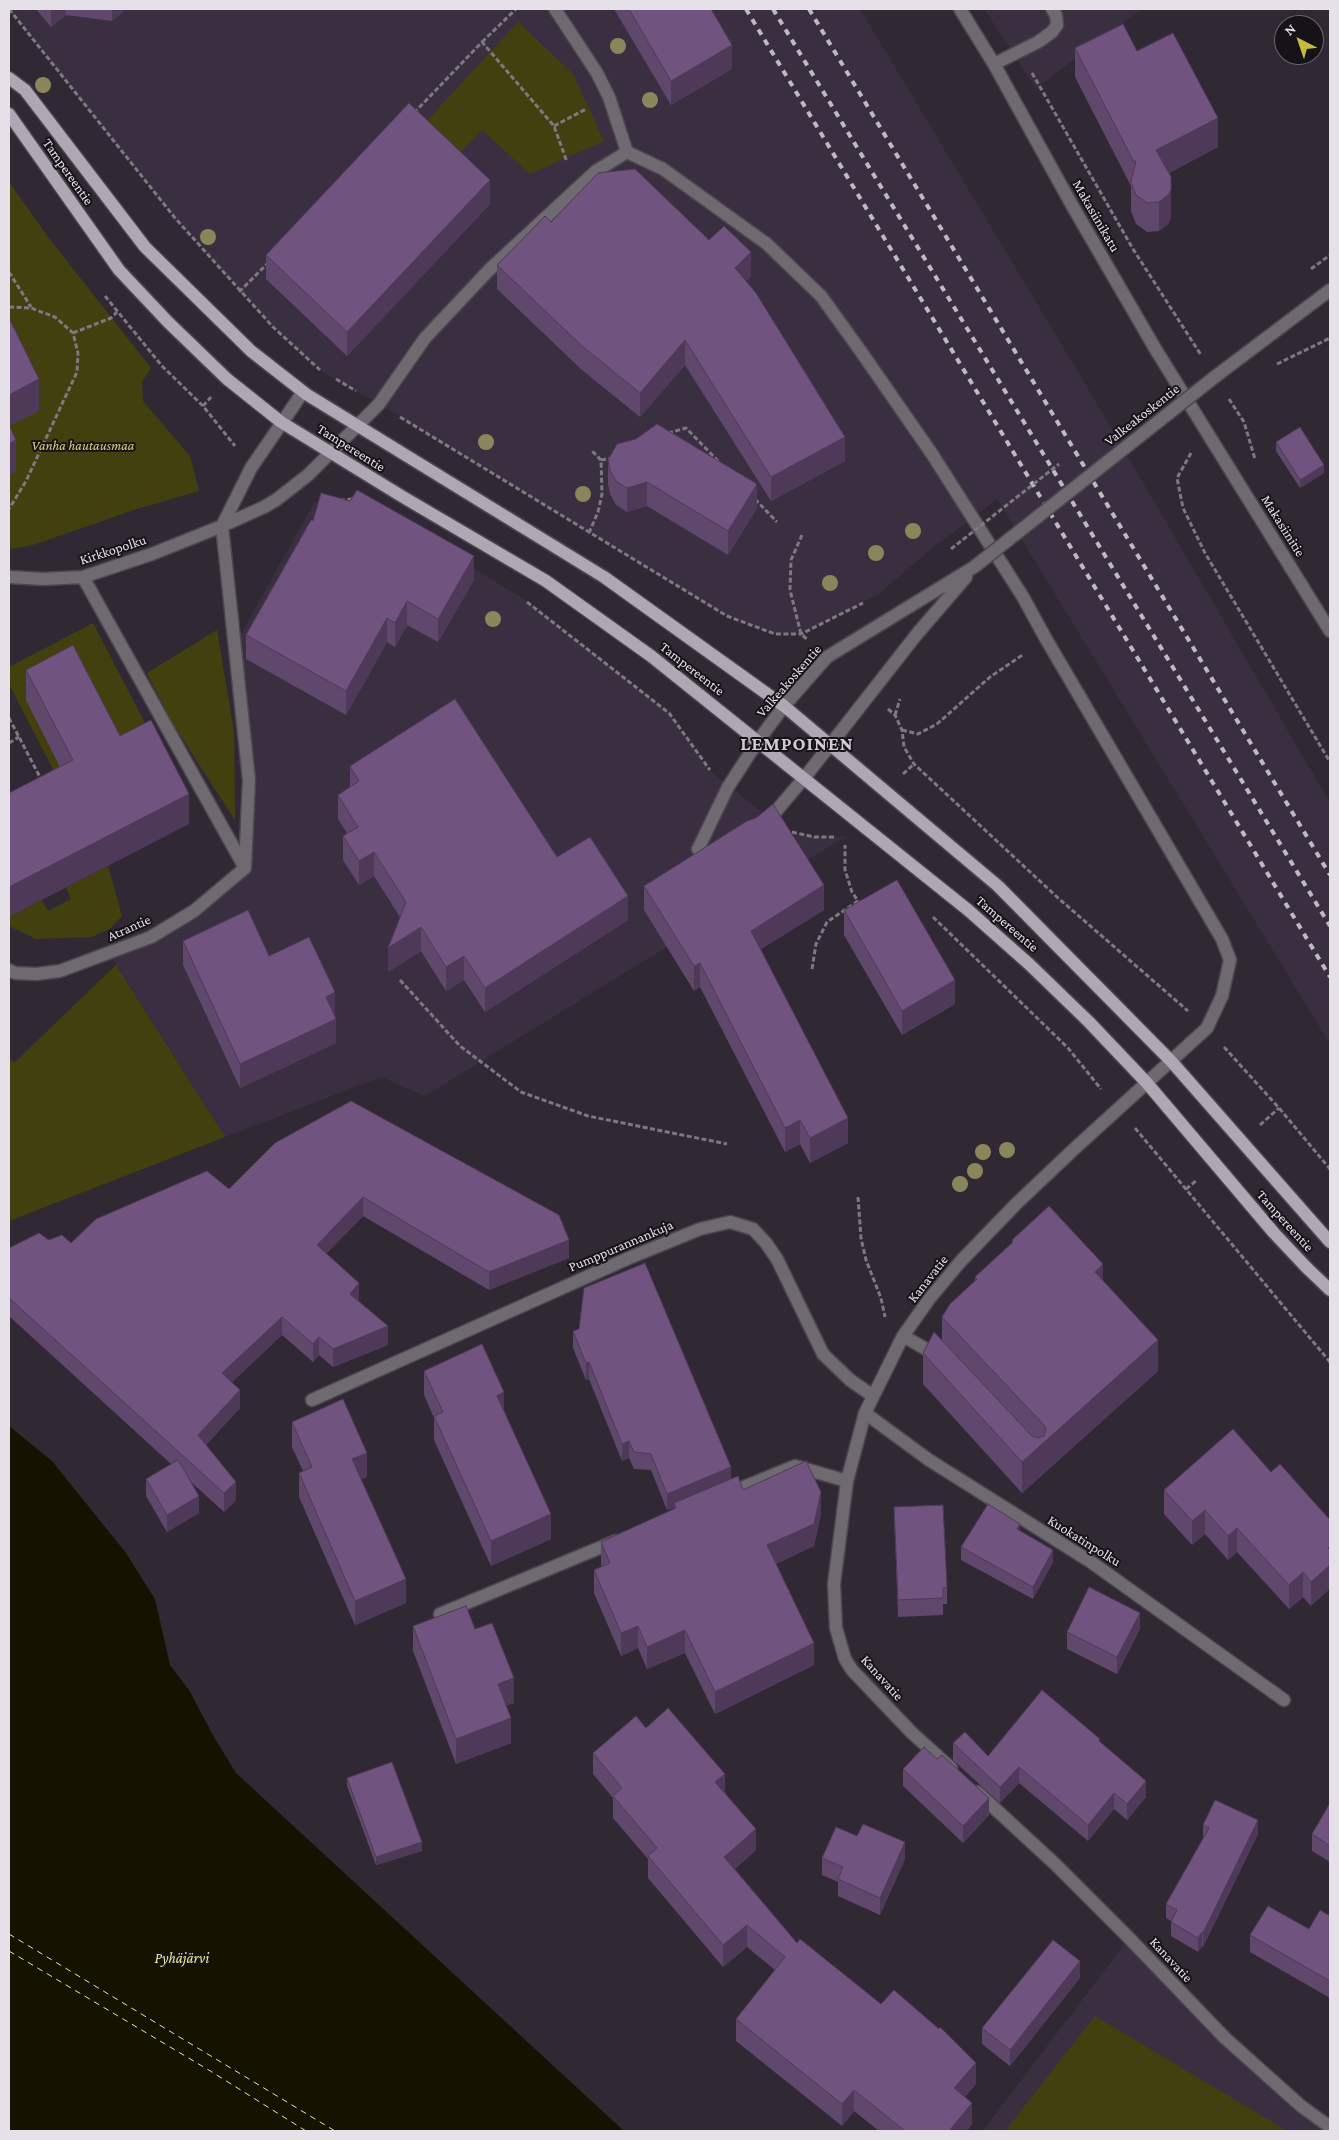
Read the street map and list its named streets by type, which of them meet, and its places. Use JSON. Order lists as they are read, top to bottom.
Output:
{
  "streets": {
    "main road": ["Tampereentie"],
    "street": [
      "Makasiinikatu",
      "Valkeakoskentie",
      "Makasiinitie",
      "Kirkkopolku",
      "Atrantie",
      "Pumppurannankuja",
      "Kanavatie",
      "Kuokatinpolku"
    ]
  },
  "crossings": [
    ["Tampereentie", "Valkeakoskentie"],
    ["Tampereentie", "Kirkkopolku"],
    ["Tampereentie", "Kanavatie"],
    ["Makasiinikatu", "Makasiinitie"],
    ["Pumppurannankuja", "Kanavatie"],
    ["Kanavatie", "Kuokatinpolku"]
  ],
  "districts": ["LEMPOINEN"],
  "water": ["Pyhäjärvi"],
  "parks": ["Vanha hautausmaa"],
  "north": "top left"
}
